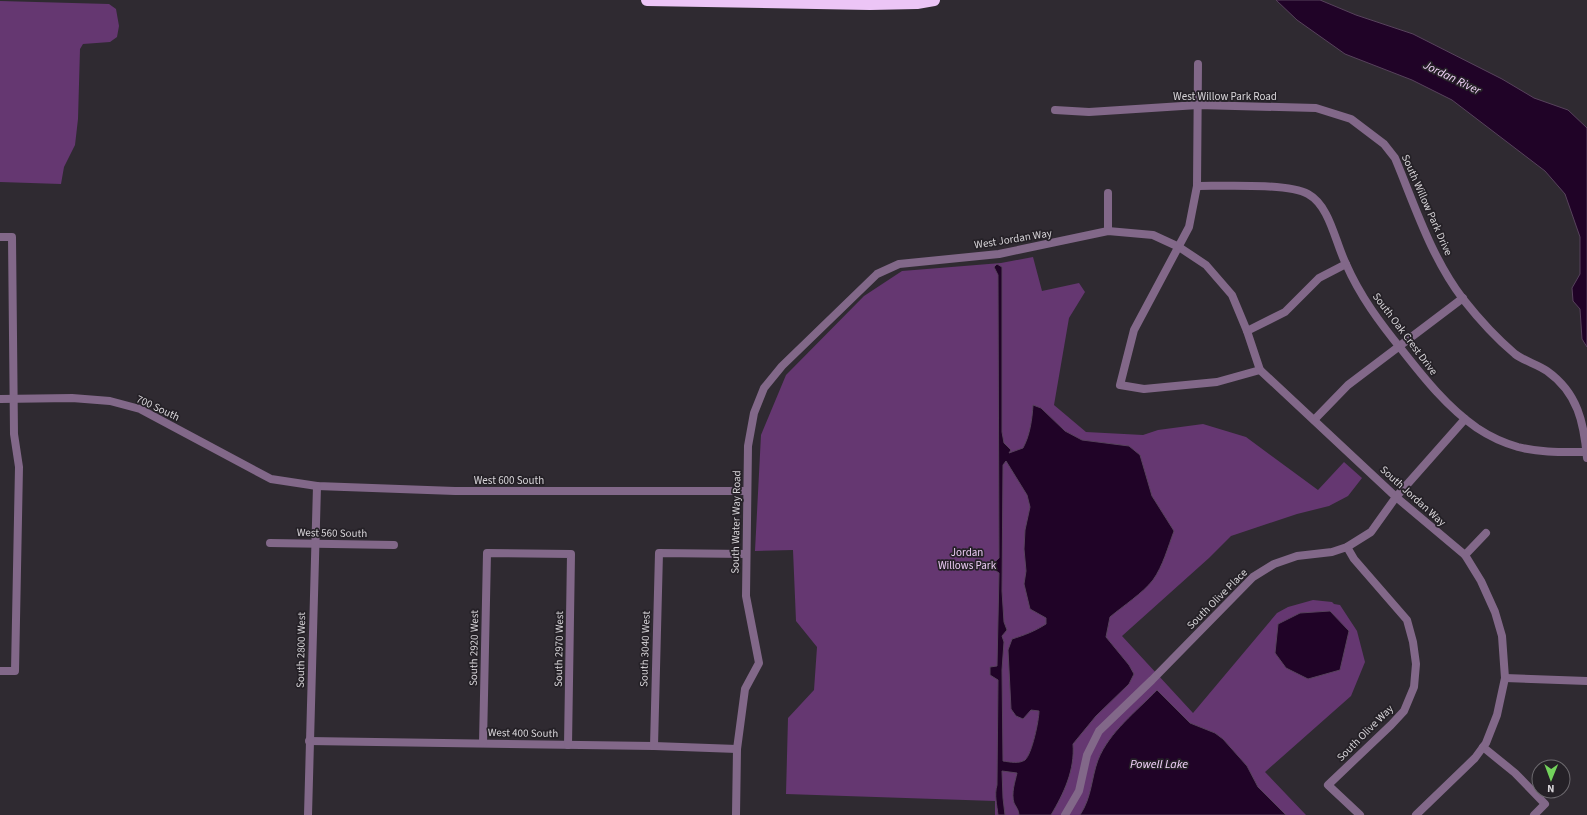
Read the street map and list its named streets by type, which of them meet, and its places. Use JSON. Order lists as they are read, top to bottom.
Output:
{
  "streets": {
    "street": [
      "West Willow Park Road",
      "South Willow Park Drive",
      "West Jordan Way",
      "South Oak Crest Drive",
      "700 South",
      "West 600 South",
      "South Jordan Way",
      "South Water Way Road",
      "West 560 South",
      "South Olive Place",
      "South 2920 West",
      "South 2970 West",
      "South 3040 West",
      "South 2800 West",
      "West 400 South",
      "South Olive Way"
    ]
  },
  "crossings": [
    ["West Willow Park Road", "South Willow Park Drive"],
    ["South Willow Park Drive", "South Oak Crest Drive"],
    ["West Jordan Way", "South Jordan Way"],
    ["West Jordan Way", "South Water Way Road"],
    ["South Oak Crest Drive", "South Olive Place"],
    ["700 South", "West 600 South"],
    ["West 600 South", "South Water Way Road"],
    ["West 600 South", "South 2800 West"],
    ["South Jordan Way", "South Olive Place"],
    ["South Water Way Road", "South 3040 West"],
    ["South Water Way Road", "West 400 South"],
    ["West 560 South", "South 2800 West"],
    ["South Olive Place", "South Olive Way"],
    ["South 2920 West", "South 2970 West"],
    ["South 2920 West", "West 400 South"],
    ["South 2970 West", "West 400 South"],
    ["South 3040 West", "West 400 South"],
    ["South 2800 West", "West 400 South"]
  ],
  "water": ["Jordan River", "Powell Lake"],
  "parks": ["Jordan Willows Park"],
  "north": "bottom"
}
